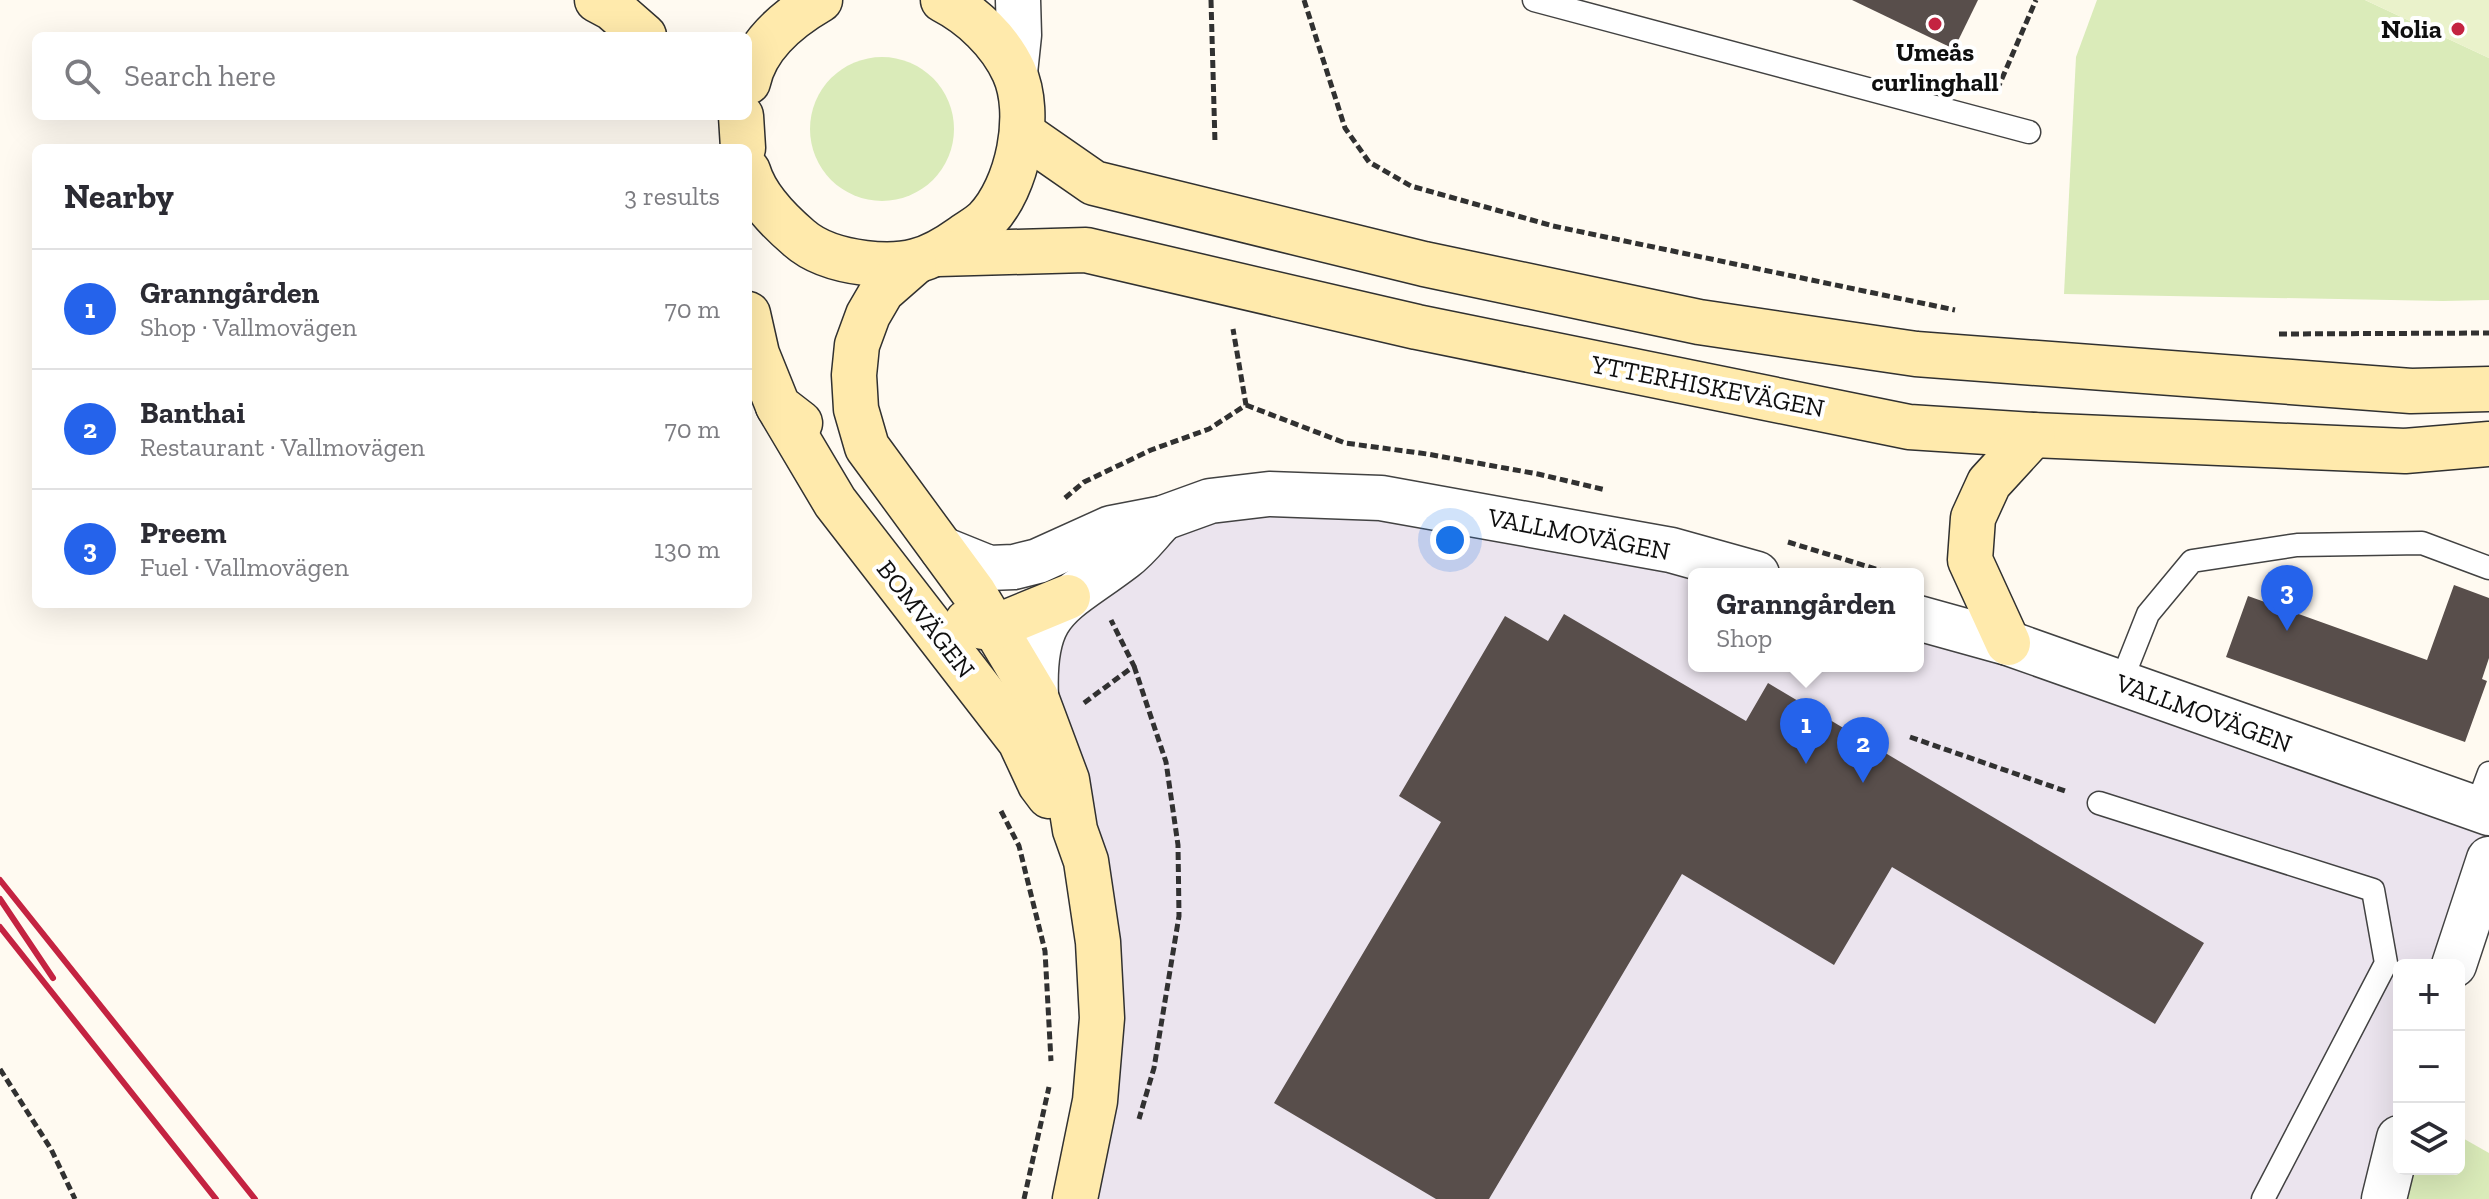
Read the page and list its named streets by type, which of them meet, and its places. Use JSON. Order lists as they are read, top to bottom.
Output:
{
  "streets": {
    "main road": ["YTTERHISKEVÄGEN", "BOMVÄGEN"],
    "street": ["VALLMOVÄGEN"]
  },
  "crossings": [
    ["YTTERHISKEVÄGEN", "BOMVÄGEN"],
    ["VALLMOVÄGEN", "BOMVÄGEN"]
  ],
  "places": ["Umeås curlinghall", "Nolia"],
  "page": {
    "search": "Search here",
    "heading": ["Nearby", "3 results"],
    "list": [
      {
        "mark": "1",
        "name": "Granngården",
        "note": "Shop · Vallmovägen",
        "value": "70 m"
      },
      {
        "mark": "2",
        "name": "Banthai",
        "note": "Restaurant · Vallmovägen",
        "value": "70 m"
      },
      {
        "mark": "3",
        "name": "Preem",
        "note": "Fuel · Vallmovägen",
        "value": "130 m"
      }
    ],
    "pins": ["3", "1", "2"],
    "popup": ["Granngården", "Shop"],
    "map_buttons": ["+", "−"]
  }
}
